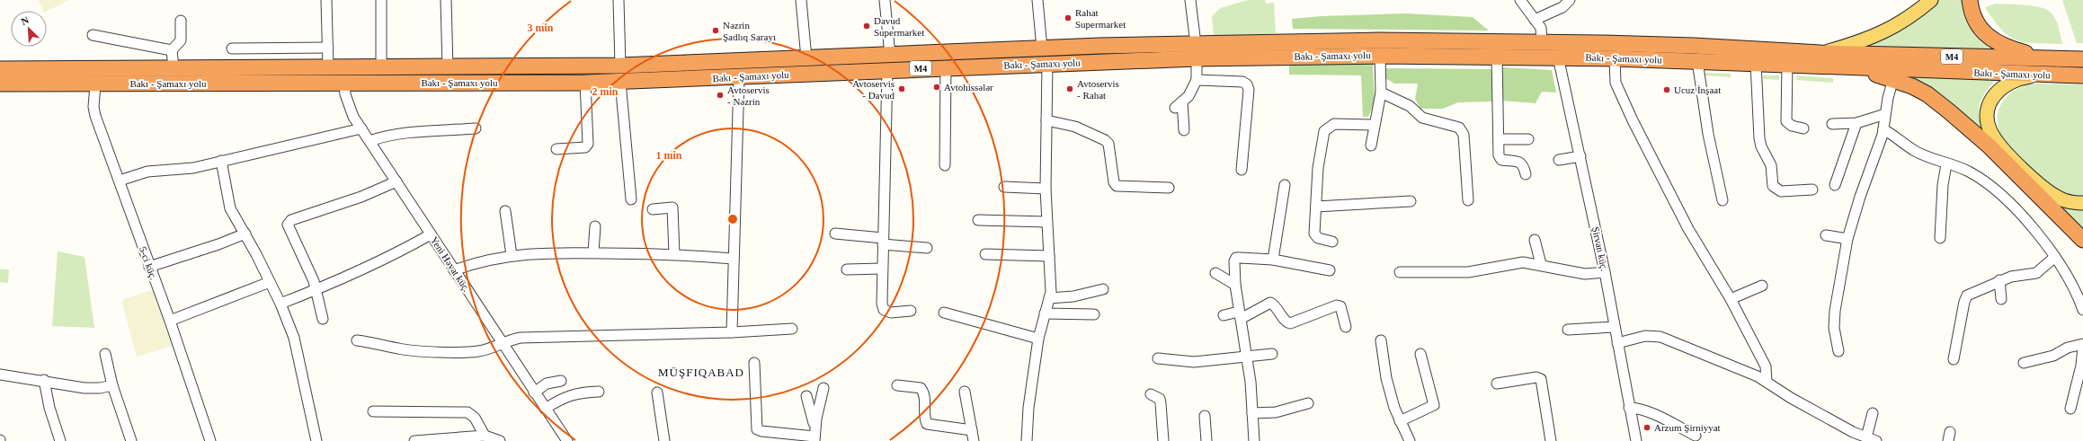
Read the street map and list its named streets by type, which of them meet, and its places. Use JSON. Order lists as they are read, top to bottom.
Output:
{
  "streets": {
    "highway": ["Bakı - Şamaxı yolu", "M4"],
    "street": ["Şirvan küç.", "5-ci küç.", "Yeni Həyat küç."]
  },
  "crossings": [
    ["Bakı - Şamaxı yolu", "Şirvan küç."],
    ["Bakı - Şamaxı yolu", "5-ci küç."],
    ["Bakı - Şamaxı yolu", "Yeni Həyat küç."]
  ],
  "districts": ["MÜŞFIQABAD"],
  "places": [
    "Rahat Supermarket",
    "Davud Supermarket",
    "Nəzrin Şadlıq Sarayı",
    "Avtohissələr",
    "Avtoservis - Davud",
    "Avtoservis - Rahat",
    "Ucuz İnşaat",
    "Avtoservis - Nəzrin",
    "Arzum Şirniyyat"
  ],
  "north": "top left",
  "rings": ["3 min", "2 min", "1 min"]
}
